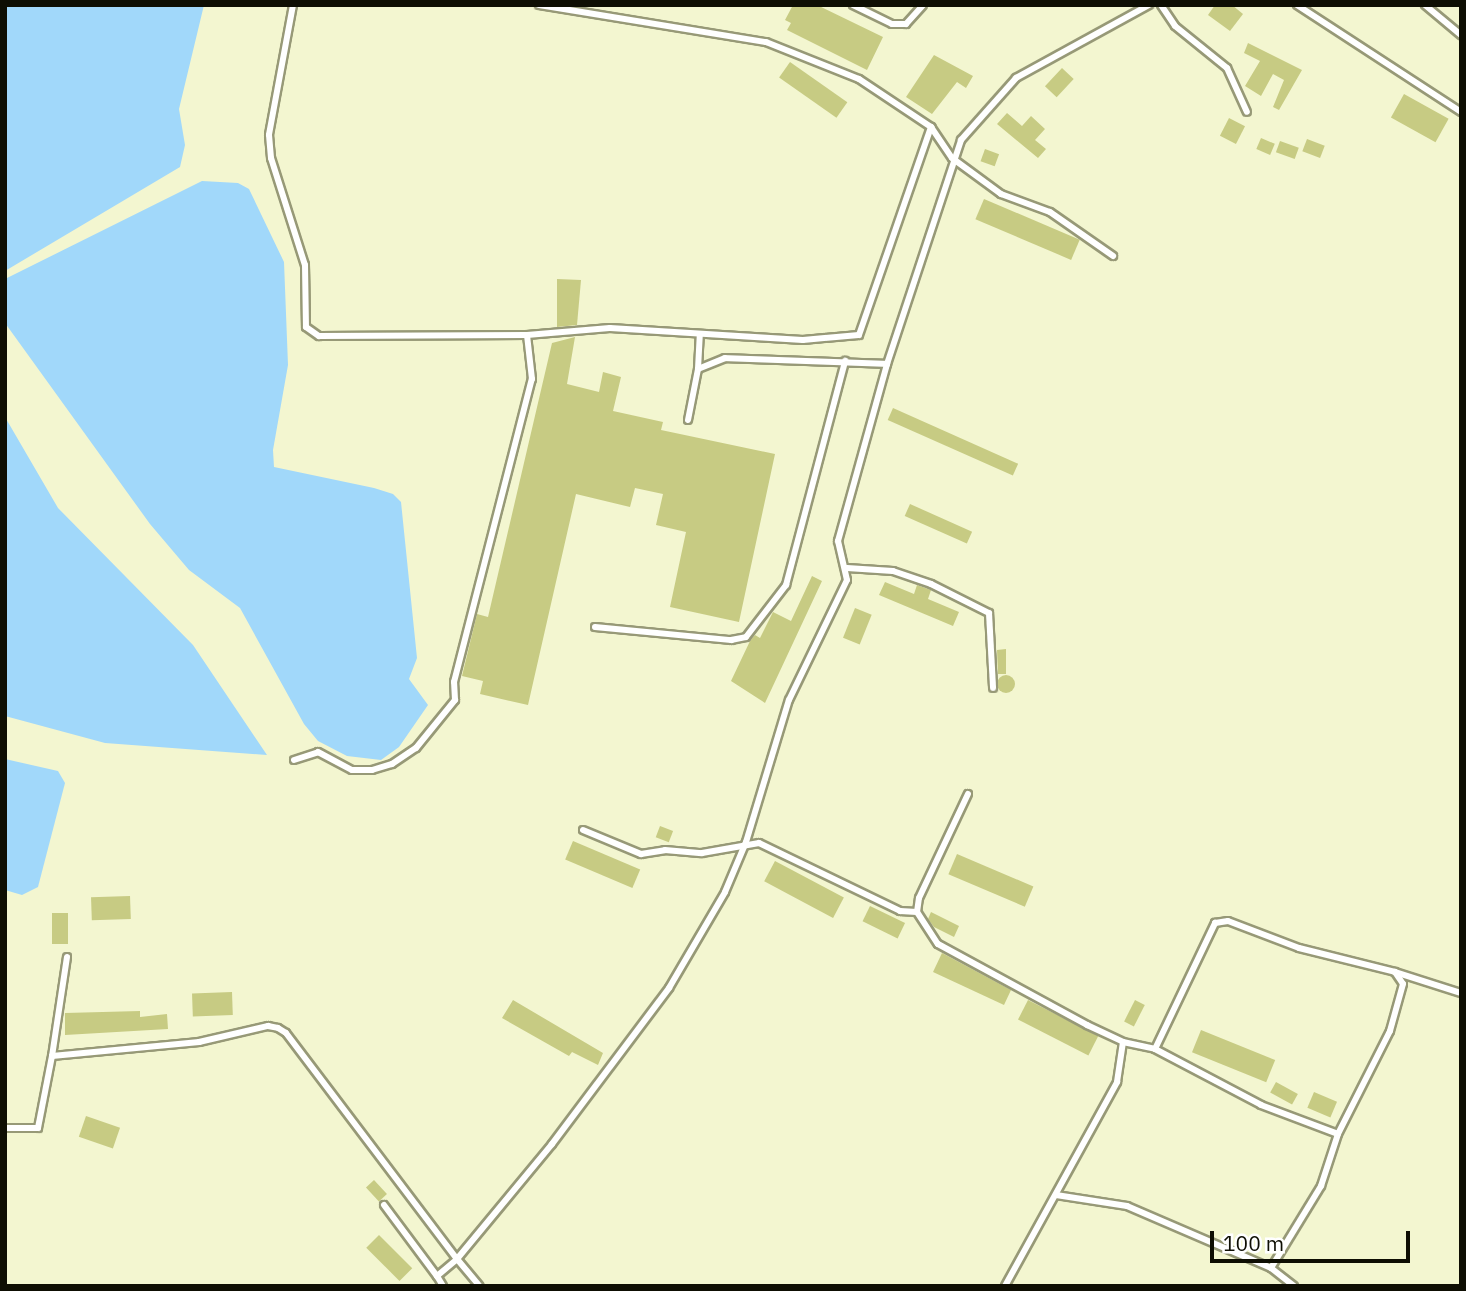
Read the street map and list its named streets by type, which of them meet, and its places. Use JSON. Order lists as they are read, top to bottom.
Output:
{
  "scale_bar": "100 m"
}
